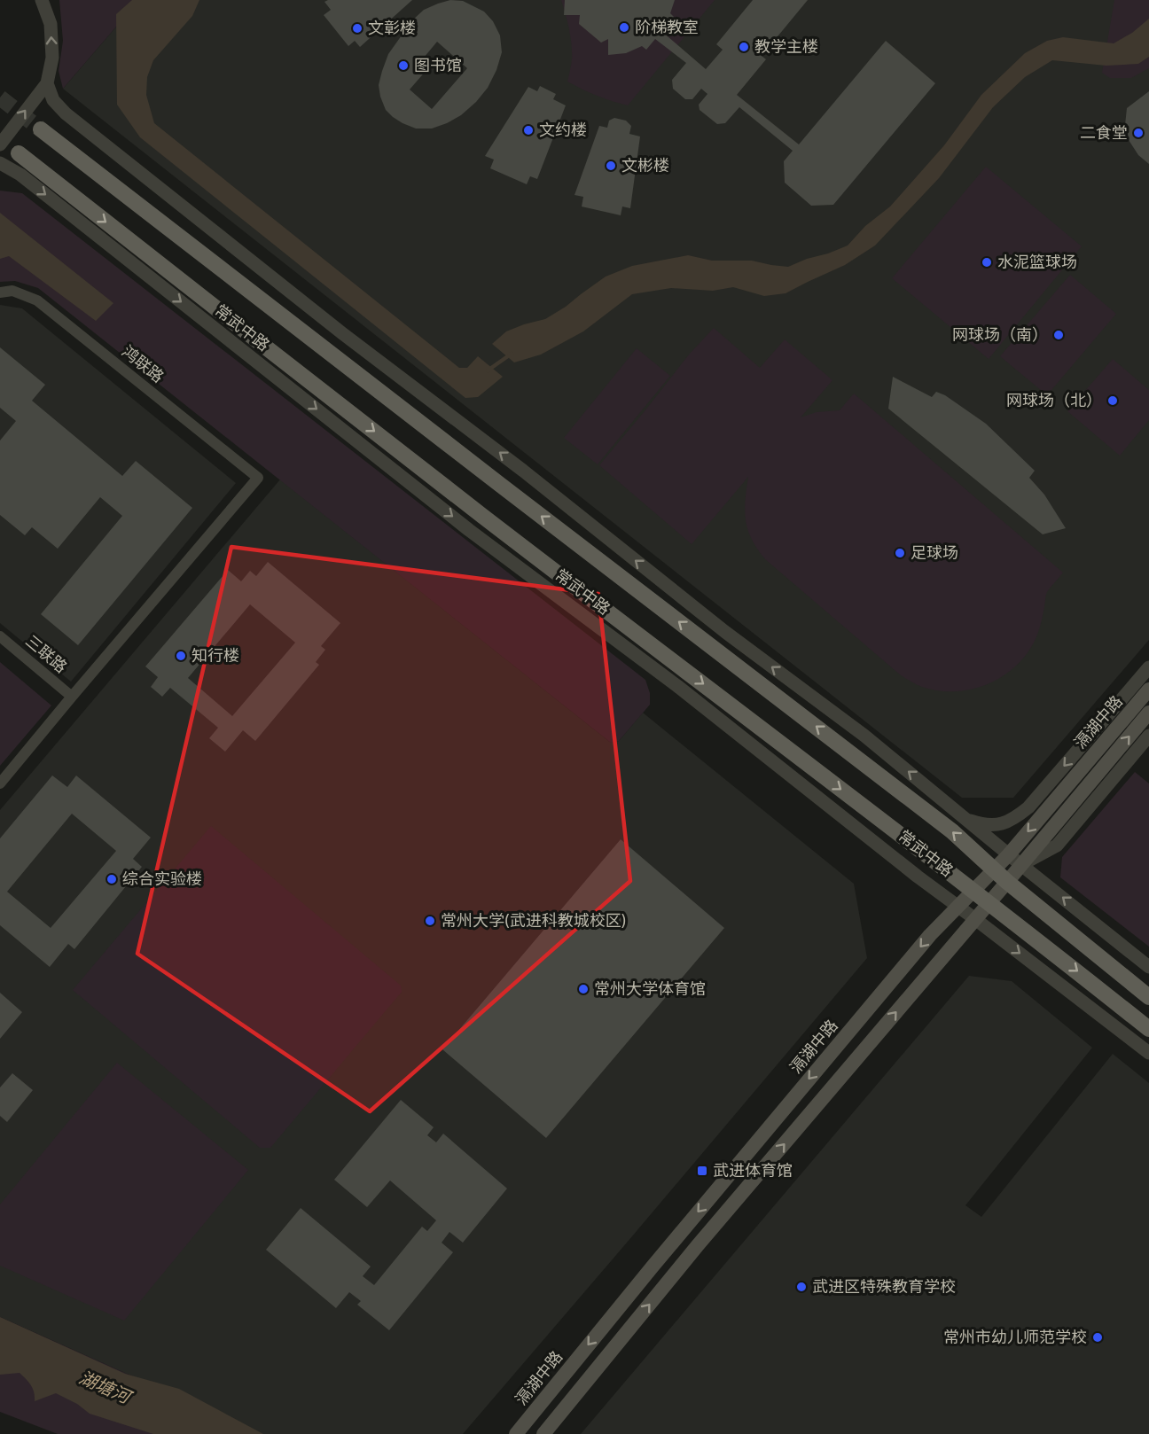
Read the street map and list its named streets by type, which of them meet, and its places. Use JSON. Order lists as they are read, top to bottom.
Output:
{
  "streets": {
    "main road": ["常武中路", "滆湖中路"],
    "street": ["鸿联路", "三联路"]
  },
  "crossings": [
    ["常武中路", "滆湖中路"],
    ["鸿联路", "三联路"]
  ],
  "water": ["湖塘河"],
  "places": {
    "other": [
      "阶梯教室",
      "文彰楼",
      "教学主楼",
      "图书馆",
      "文约楼",
      "二食堂",
      "文彬楼",
      "水泥篮球场",
      "网球场（南）",
      "网球场（北）",
      "足球场",
      "知行楼",
      "综合实验楼",
      "常州大学(武进科教城校区)",
      "常州大学体育馆",
      "武进区特殊教育学校",
      "常州市幼儿师范学校"
    ],
    "transit": ["武进体育馆"]
  }
}
